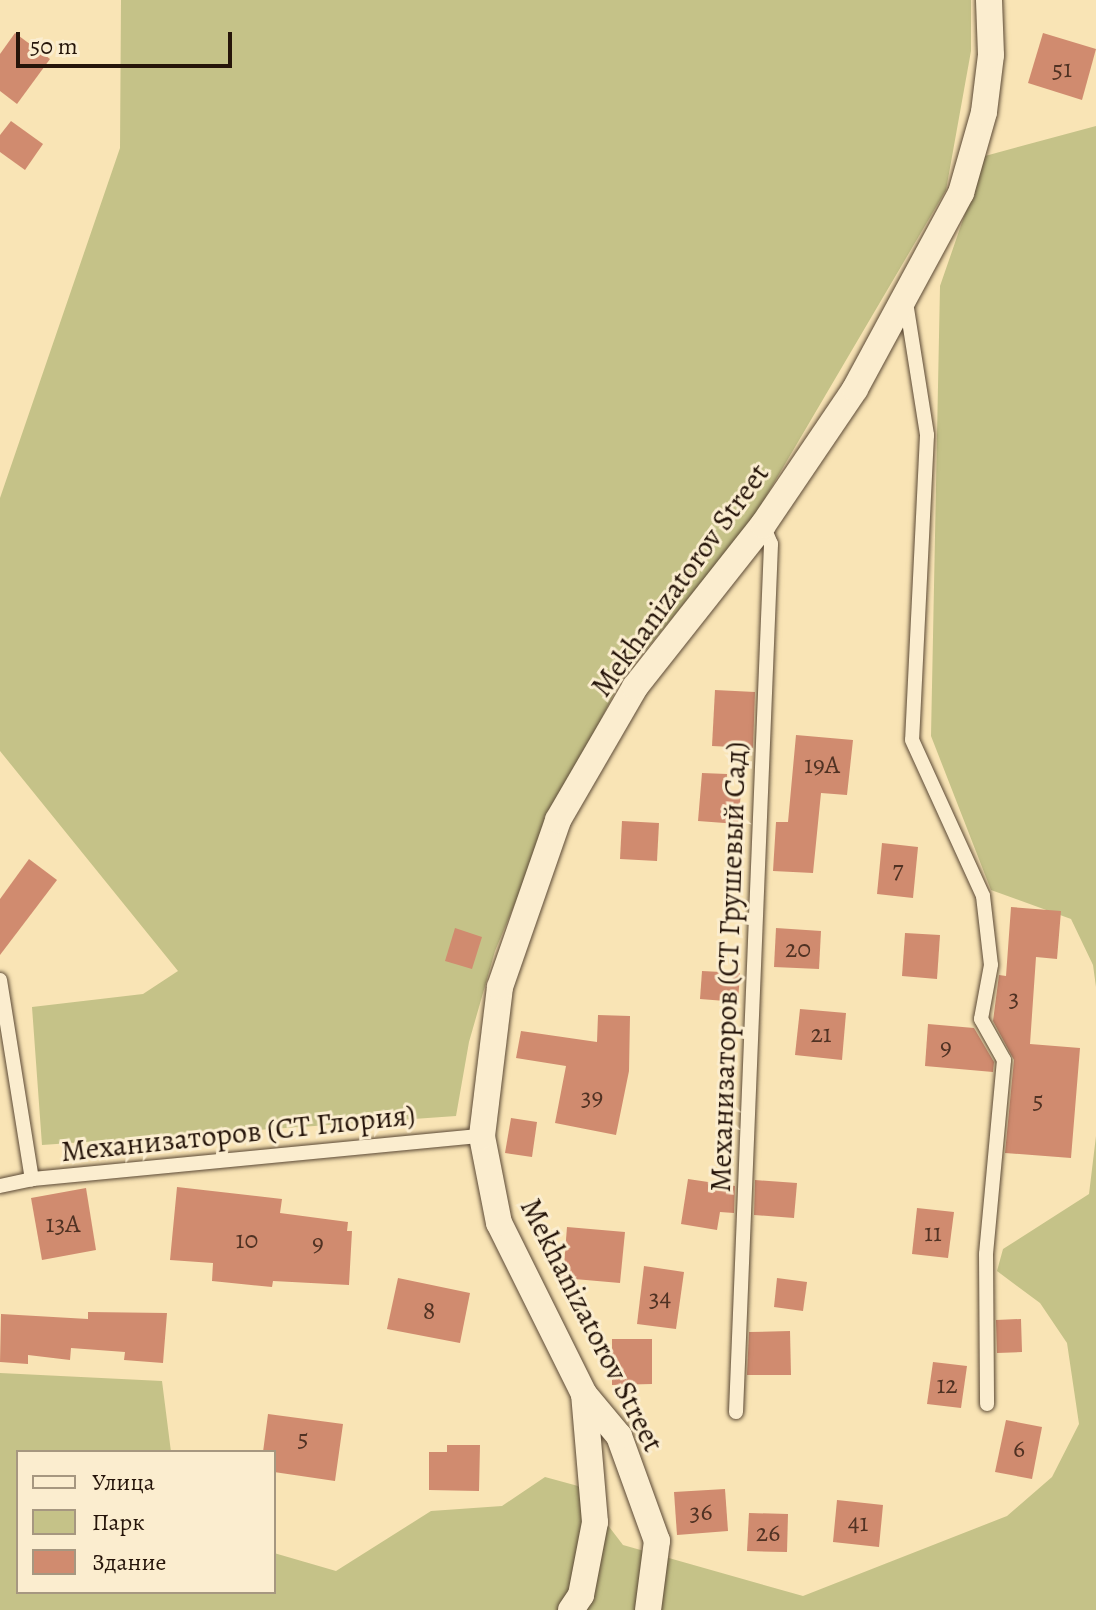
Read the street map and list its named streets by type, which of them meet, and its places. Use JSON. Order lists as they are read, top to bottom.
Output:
{
  "streets": {
    "street": ["Mekhanizatorov Street"],
    "lane": ["Механизаторов (СТ Грушевый Сад)", "Механизаторов (СТ Глория)"]
  },
  "crossings": [
    ["Mekhanizatorov Street", "Механизаторов (СТ Грушевый Сад)"],
    ["Mekhanizatorov Street", "Механизаторов (СТ Глория)"]
  ],
  "house_numbers": [
    "51",
    "19А",
    "7",
    "20",
    "3",
    "21",
    "9",
    "39",
    "5",
    "13А",
    "11",
    "10",
    "9",
    "34",
    "8",
    "12",
    "5",
    "6",
    "36",
    "41",
    "26"
  ],
  "legend": ["Улица", "Парк", "Здание"],
  "scale_bar": "50 m"
}
